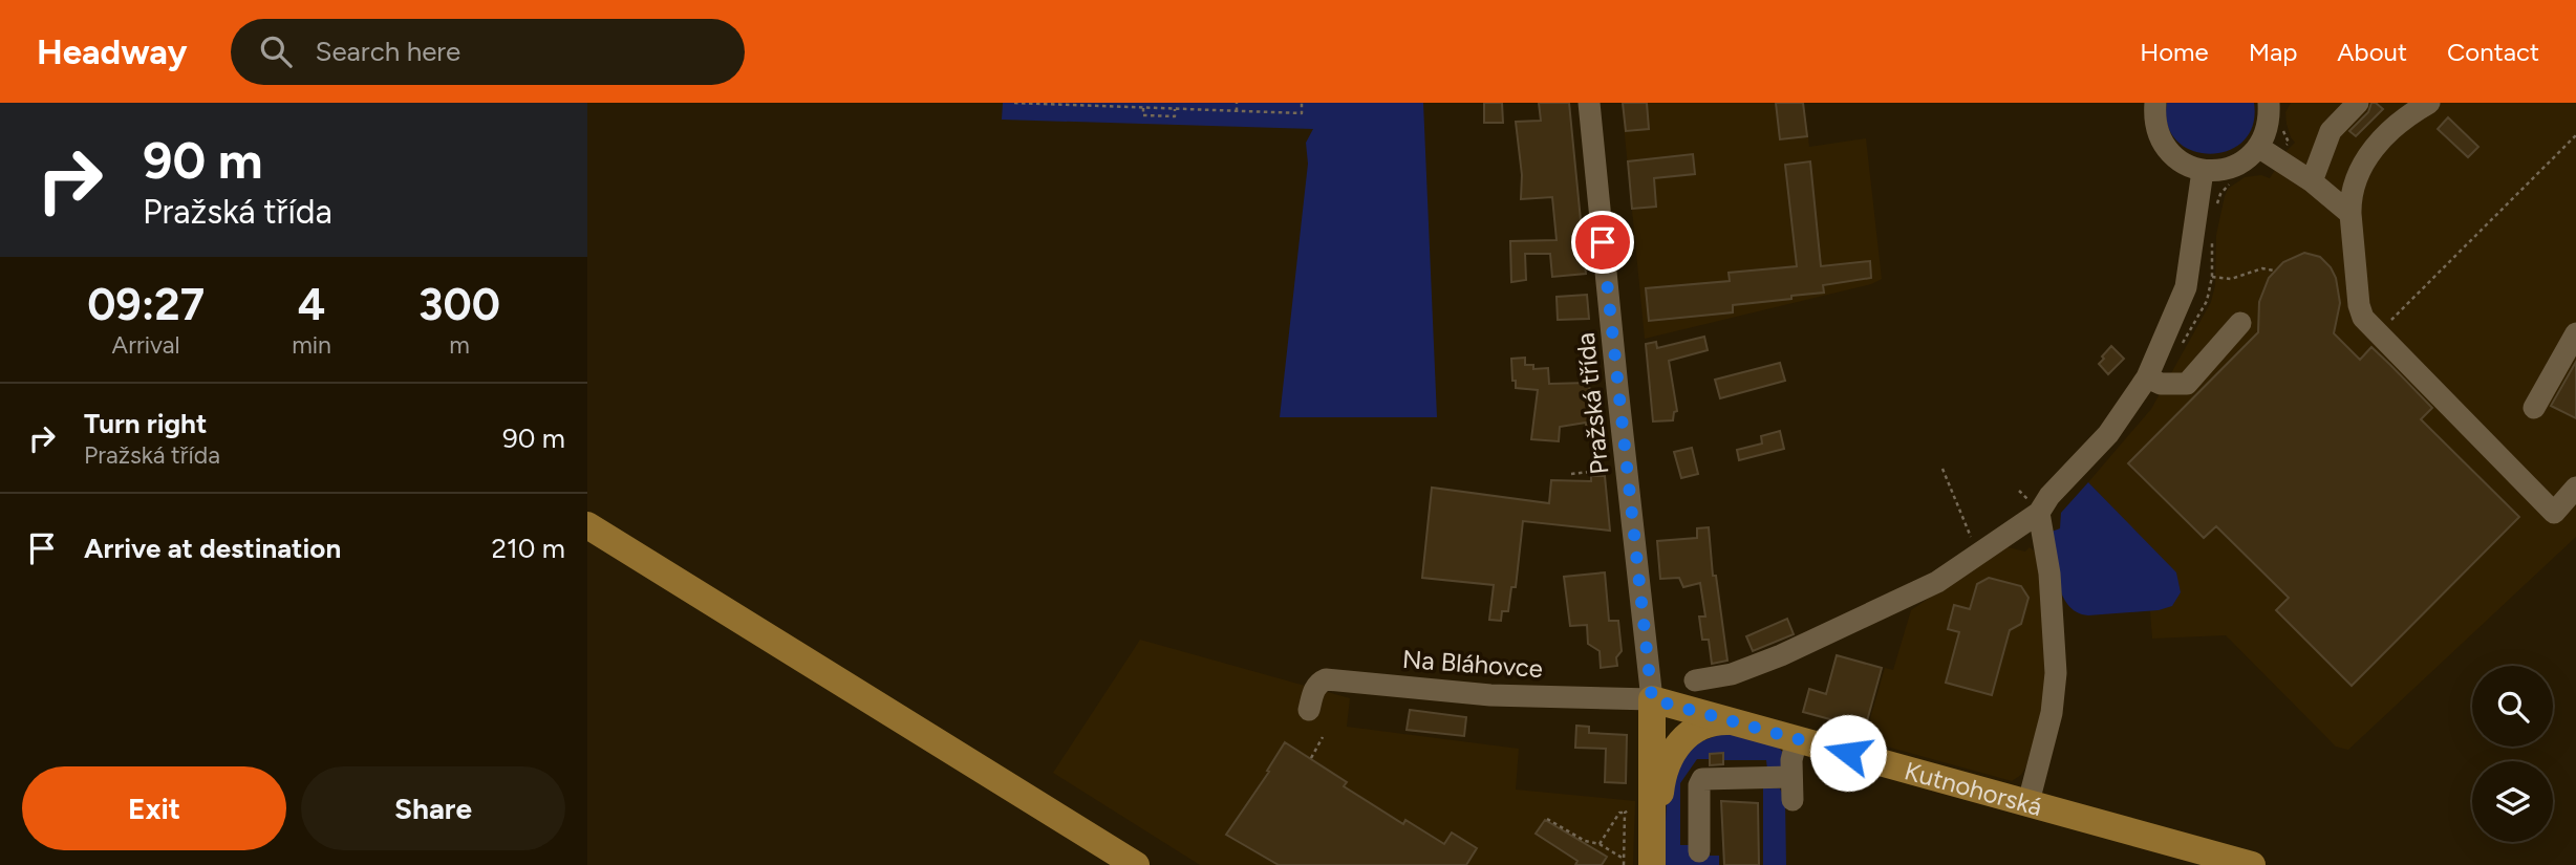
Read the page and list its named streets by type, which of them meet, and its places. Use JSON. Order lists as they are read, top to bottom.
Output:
{
  "streets": {
    "main road": ["Kutnohorská"],
    "street": ["Pražská třída", "Na Bláhovce"]
  },
  "crossings": [
    ["Pražská třída", "Na Bláhovce"],
    ["Pražská třída", "Kutnohorská"],
    ["Na Bláhovce", "Kutnohorská"]
  ],
  "page": {
    "header": "Headway",
    "search": "Search here",
    "nav": [
      "Home",
      "Map",
      "About",
      "Contact"
    ],
    "turn": ["90 m", "Pražská třída"],
    "eta": [
      "09:27",
      "Arrival",
      "4",
      "min",
      "300",
      "m"
    ],
    "list": [
      {
        "name": "Turn right",
        "note": "Pražská třída",
        "value": "90 m"
      },
      {
        "name": "Arrive at destination",
        "value": "210 m"
      }
    ],
    "buttons": ["Exit", "Share"]
  }
}
